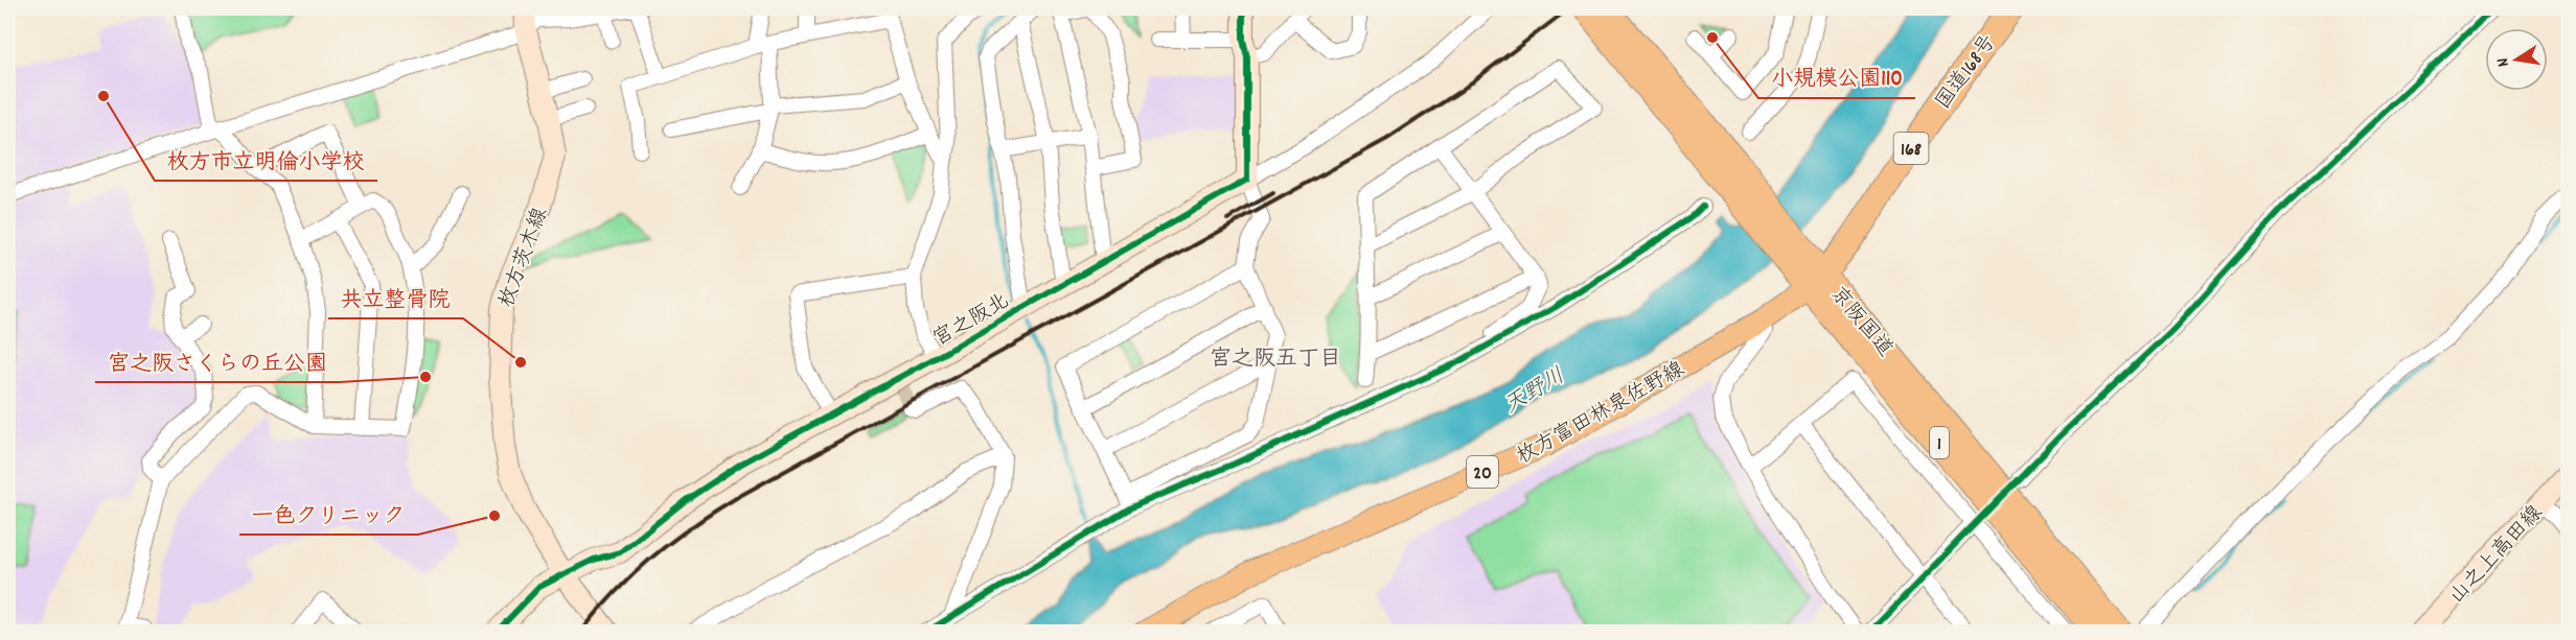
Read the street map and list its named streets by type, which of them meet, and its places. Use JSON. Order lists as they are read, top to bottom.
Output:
{
  "streets": {
    "highway": [
      "国道168号",
      "168",
      "京阪国道",
      "1"
    ],
    "main road": ["枚方富田林泉佐野線", "20"],
    "street": ["枚方茨木線", "宮之阪北", "山之上高田線"]
  },
  "crossings": [
    ["国道168号", "京阪国道"],
    ["国道168号", "枚方富田林泉佐野線"],
    ["枚方茨木線", "宮之阪北"],
    ["京阪国道", "枚方富田林泉佐野線"],
    ["京阪国道", "1"]
  ],
  "districts": ["宮之阪五丁目"],
  "water": ["天野川"],
  "places": [
    "小規模公園110",
    "枚方市立明倫小学校",
    "共立整骨院",
    "宮之阪さくらの丘公園",
    "一色クリニック"
  ],
  "north": "left"
}
